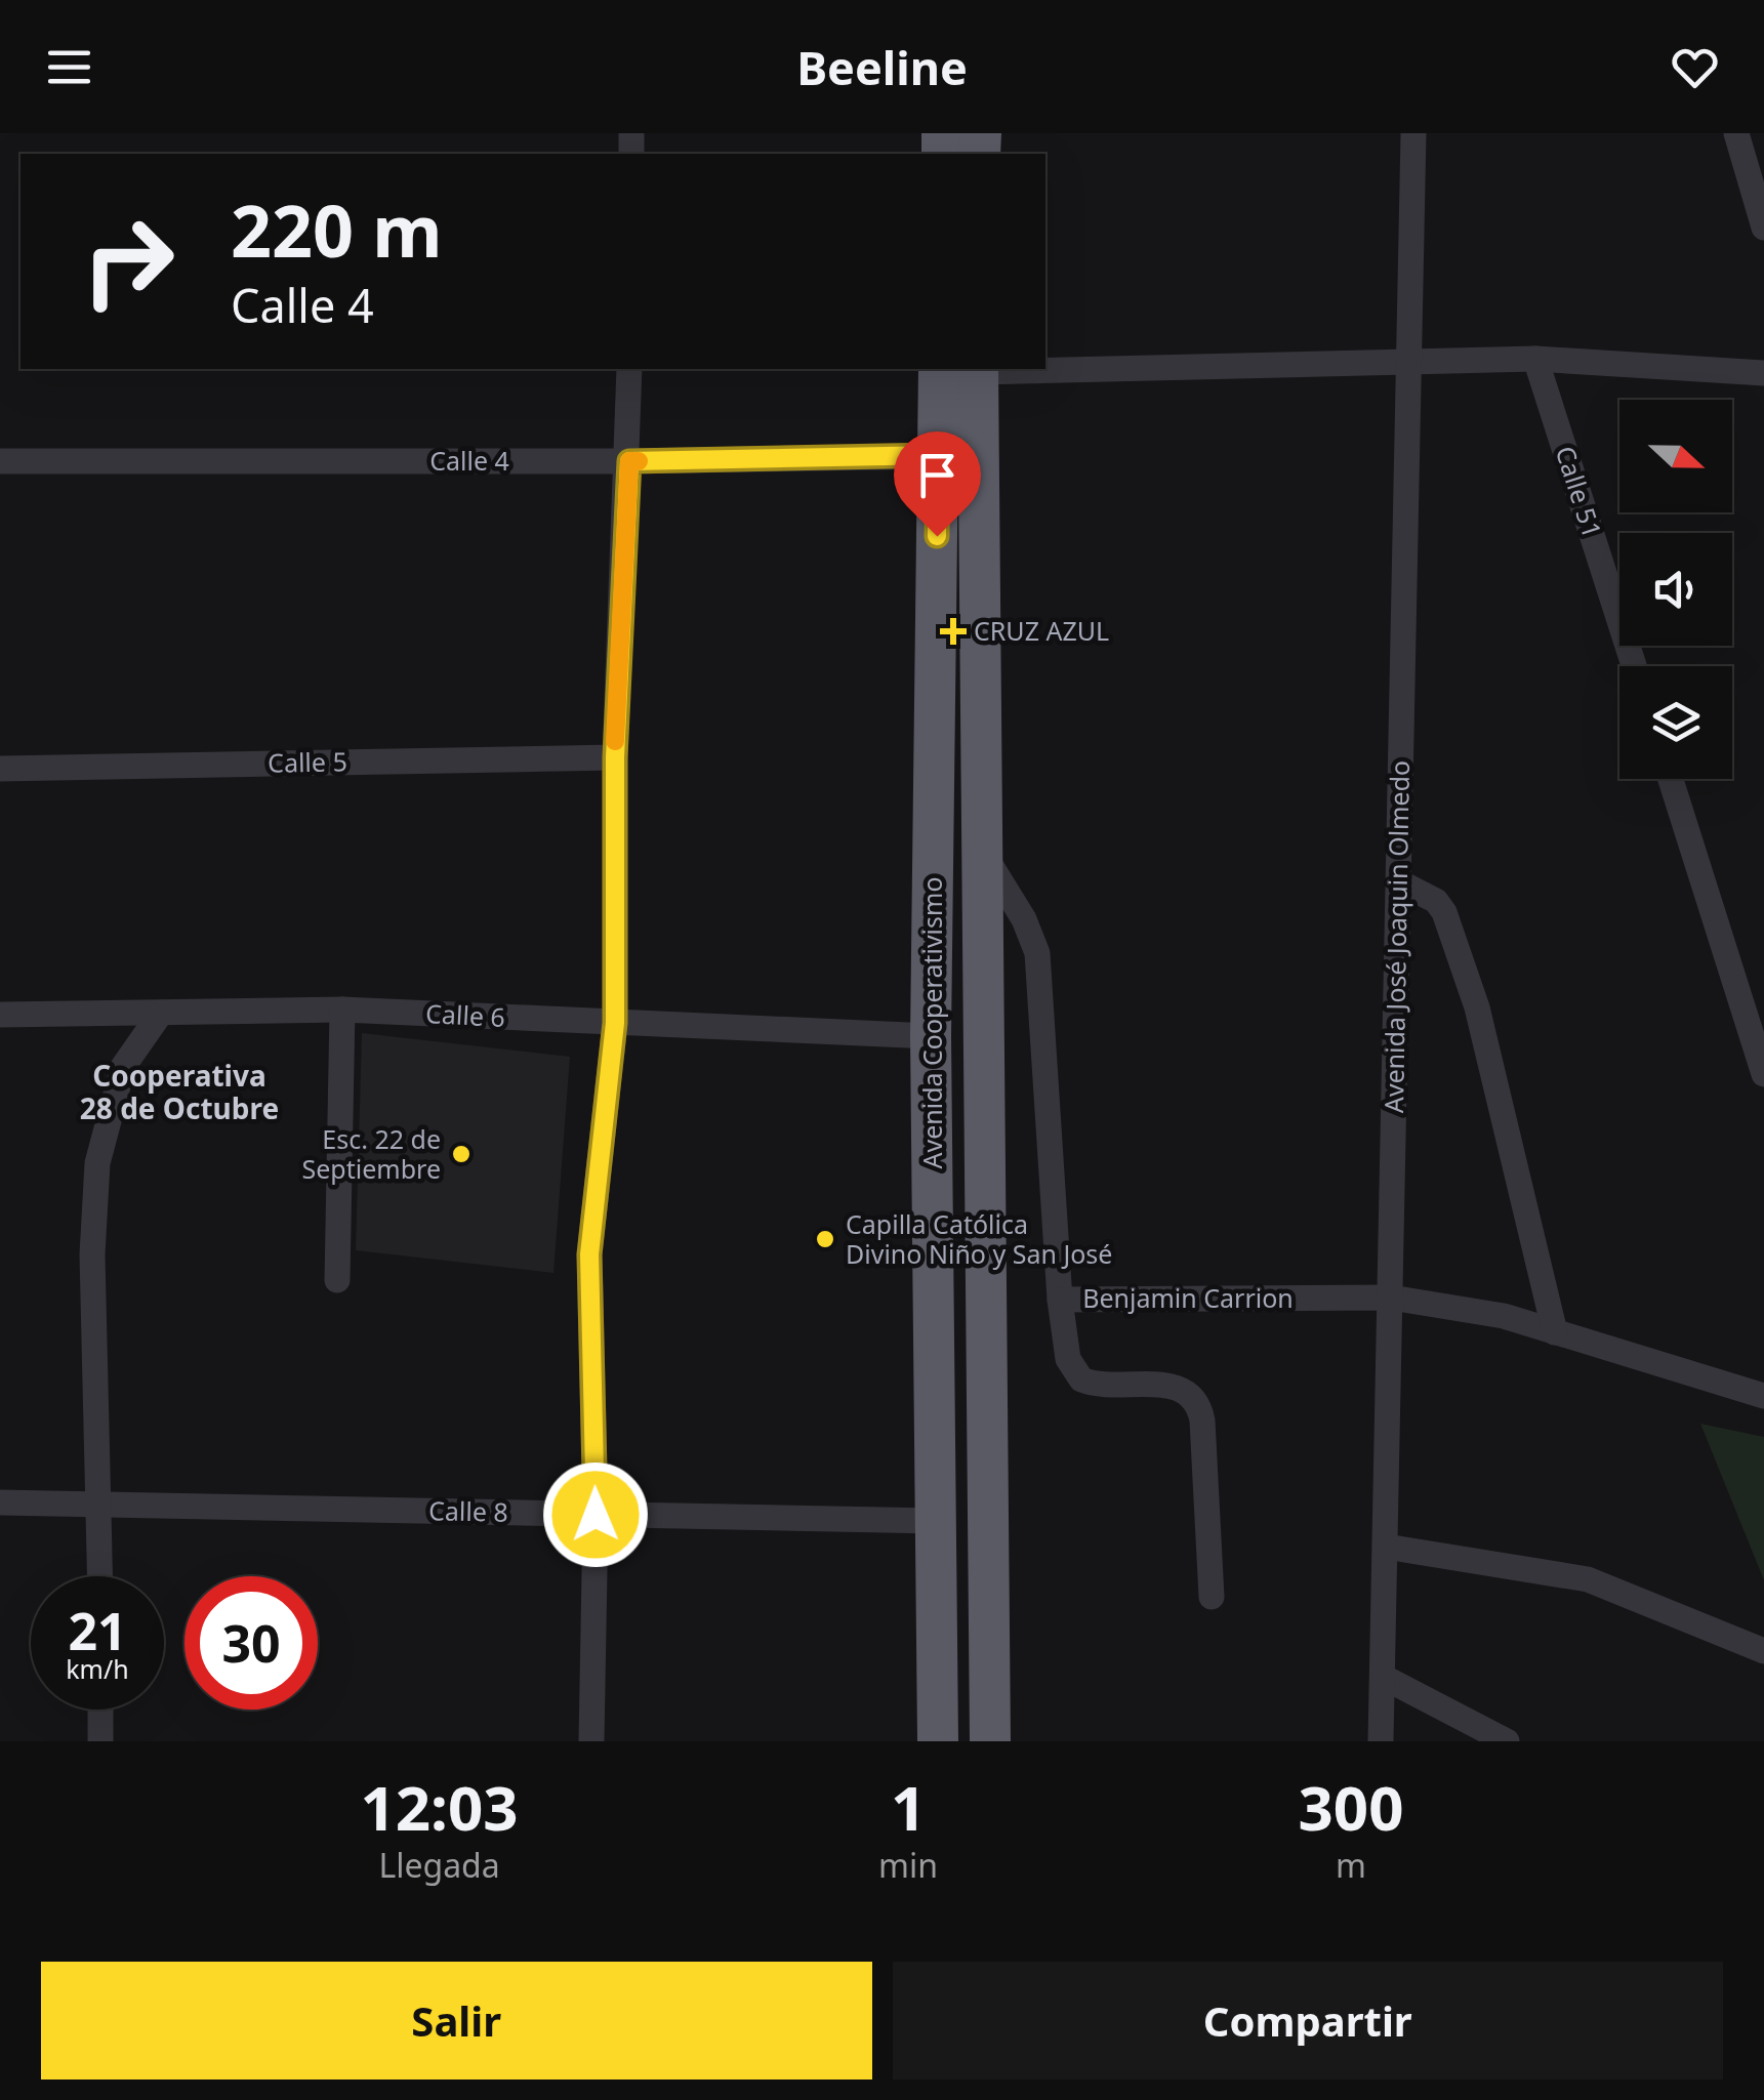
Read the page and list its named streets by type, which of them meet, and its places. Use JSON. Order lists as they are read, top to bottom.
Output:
{
  "streets": {
    "highway": ["Avenida Cooperativismo"],
    "street": [
      "Calle 4",
      "Calle 51",
      "Calle 5",
      "Avenida José Joaquin Olmedo",
      "Calle 6",
      "Benjamin Carrion",
      "Calle 8"
    ]
  },
  "crossings": [
    ["Calle 4", "Avenida Cooperativismo"],
    ["Avenida José Joaquin Olmedo", "Benjamin Carrion"],
    ["Calle 6", "Avenida Cooperativismo"],
    ["Avenida Cooperativismo", "Benjamin Carrion"],
    ["Avenida Cooperativismo", "Calle 8"]
  ],
  "districts": ["Cooperativa 28 de Octubre"],
  "places": {
    "health": ["CRUZ AZUL"],
    "other": ["Esc. 22 de Septiembre", "Capilla Católica Divino Niño y San José"]
  },
  "north": "right",
  "page": {
    "header": "Beeline",
    "turn": ["220 m", "Calle 4"],
    "speed": "21 km/h",
    "limit": "30",
    "eta": [
      "12:03",
      "Llegada",
      "1",
      "min",
      "300",
      "m"
    ],
    "buttons": ["Salir", "Compartir"]
  }
}
